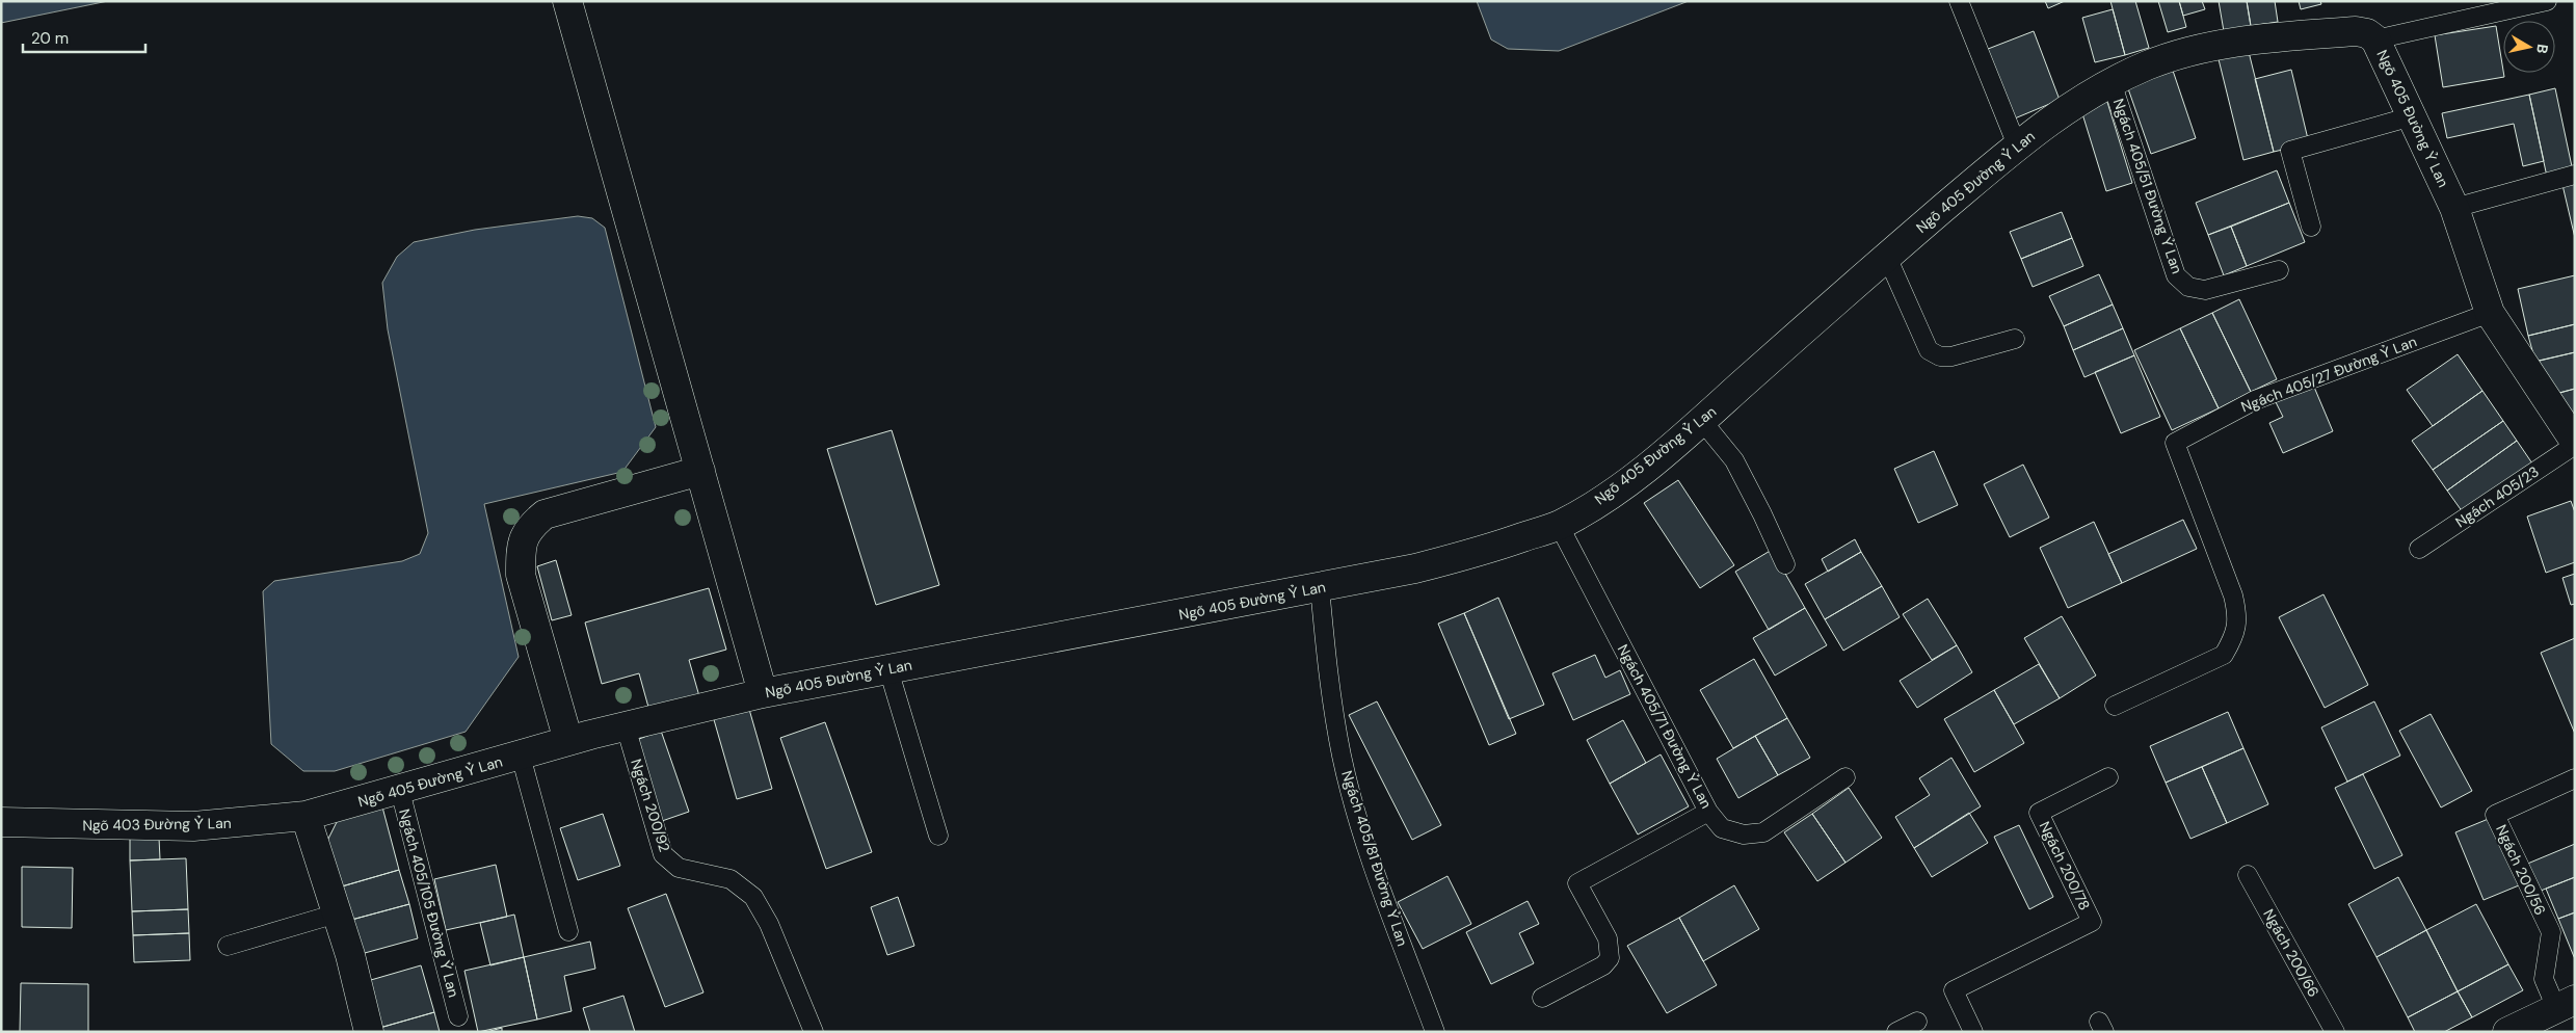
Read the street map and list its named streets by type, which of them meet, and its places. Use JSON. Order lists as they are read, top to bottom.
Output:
{
  "streets": {
    "street": ["Ngõ 405 Đường Ỷ Lan", "Ngõ 403 Đường Ỷ Lan"],
    "lane": [
      "Ngách 405/51 Đường Ỷ Lan",
      "Ngách 405/27 Đường Ỷ Lan",
      "Ngách 405/23",
      "Ngách 405/71 Đường Ỷ Lan",
      "Ngách 200/92",
      "Ngách 405/81 Đường Ỷ Lan",
      "Ngách 200/78",
      "Ngách 200/56",
      "Ngách 405/105 Đường Ỷ Lan",
      "Ngách 200/66"
    ]
  },
  "crossings": [
    ["Ngõ 405 Đường Ỷ Lan", "Ngách 405/51 Đường Ỷ Lan"],
    ["Ngõ 405 Đường Ỷ Lan", "Ngách 405/27 Đường Ỷ Lan"],
    ["Ngõ 405 Đường Ỷ Lan", "Ngách 405/23"],
    ["Ngõ 405 Đường Ỷ Lan", "Ngách 405/71 Đường Ỷ Lan"],
    ["Ngõ 405 Đường Ỷ Lan", "Ngách 200/92"],
    ["Ngõ 405 Đường Ỷ Lan", "Ngõ 403 Đường Ỷ Lan"],
    ["Ngõ 405 Đường Ỷ Lan", "Ngách 405/81 Đường Ỷ Lan"],
    ["Ngõ 405 Đường Ỷ Lan", "Ngách 405/105 Đường Ỷ Lan"]
  ],
  "scale_bar": "20 m",
  "north": "right"
}
